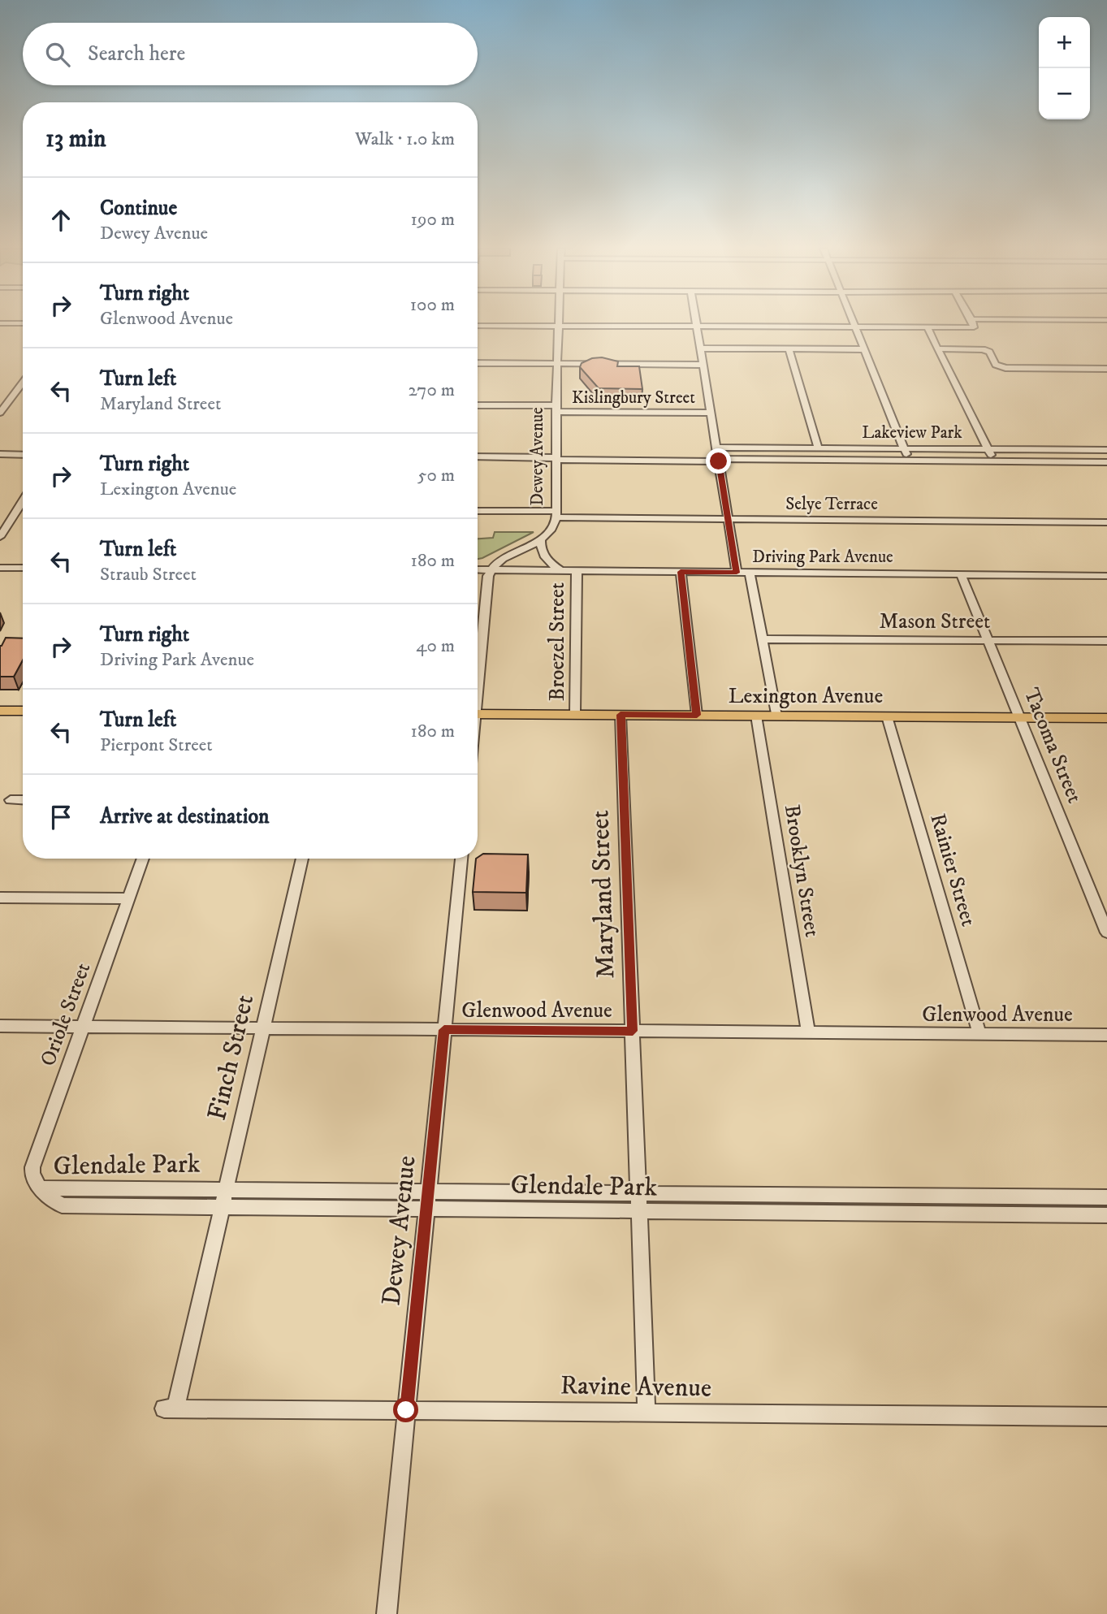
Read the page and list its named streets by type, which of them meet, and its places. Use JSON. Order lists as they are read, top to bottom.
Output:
{
  "streets": {
    "main road": ["Lexington Avenue"],
    "street": [
      "Kislingbury Street",
      "Lakeview Park",
      "Dewey Avenue",
      "Selye Terrace",
      "Driving Park Avenue",
      "Mason Street",
      "Broezel Street",
      "Tacoma Street",
      "Rainier Street",
      "Brooklyn Street",
      "Maryland Street",
      "Glenwood Avenue",
      "Oriole Street",
      "Finch Street",
      "Glendale Park",
      "Ravine Avenue"
    ]
  },
  "crossings": [
    ["Kislingbury Street", "Dewey Avenue"],
    ["Lakeview Park", "Dewey Avenue"],
    ["Dewey Avenue", "Selye Terrace"],
    ["Dewey Avenue", "Glenwood Avenue"],
    ["Dewey Avenue", "Glendale Park"],
    ["Dewey Avenue", "Ravine Avenue"],
    ["Driving Park Avenue", "Broezel Street"],
    ["Driving Park Avenue", "Tacoma Street"],
    ["Mason Street", "Tacoma Street"],
    ["Broezel Street", "Lexington Avenue"],
    ["Lexington Avenue", "Tacoma Street"],
    ["Lexington Avenue", "Rainier Street"],
    ["Lexington Avenue", "Brooklyn Street"],
    ["Lexington Avenue", "Maryland Street"],
    ["Rainier Street", "Glenwood Avenue"],
    ["Brooklyn Street", "Glenwood Avenue"],
    ["Maryland Street", "Glenwood Avenue"],
    ["Maryland Street", "Glendale Park"],
    ["Maryland Street", "Ravine Avenue"],
    ["Glenwood Avenue", "Oriole Street"],
    ["Glenwood Avenue", "Finch Street"],
    ["Oriole Street", "Glendale Park"],
    ["Finch Street", "Glendale Park"],
    ["Finch Street", "Ravine Avenue"]
  ],
  "page": {
    "map_buttons": ["+", "−"],
    "search": "Search here",
    "heading": ["13 min", "Walk · 1.0 km"],
    "list": [
      ["Continue", "Dewey Avenue", "190 m"],
      ["Turn right", "Glenwood Avenue", "100 m"],
      ["Turn left", "Maryland Street", "270 m"],
      ["Turn right", "Lexington Avenue", "50 m"],
      ["Turn left", "Straub Street", "180 m"],
      ["Turn right", "Driving Park Avenue", "40 m"],
      ["Turn left", "Pierpont Street", "180 m"],
      "Arrive at destination"
    ]
  }
}
